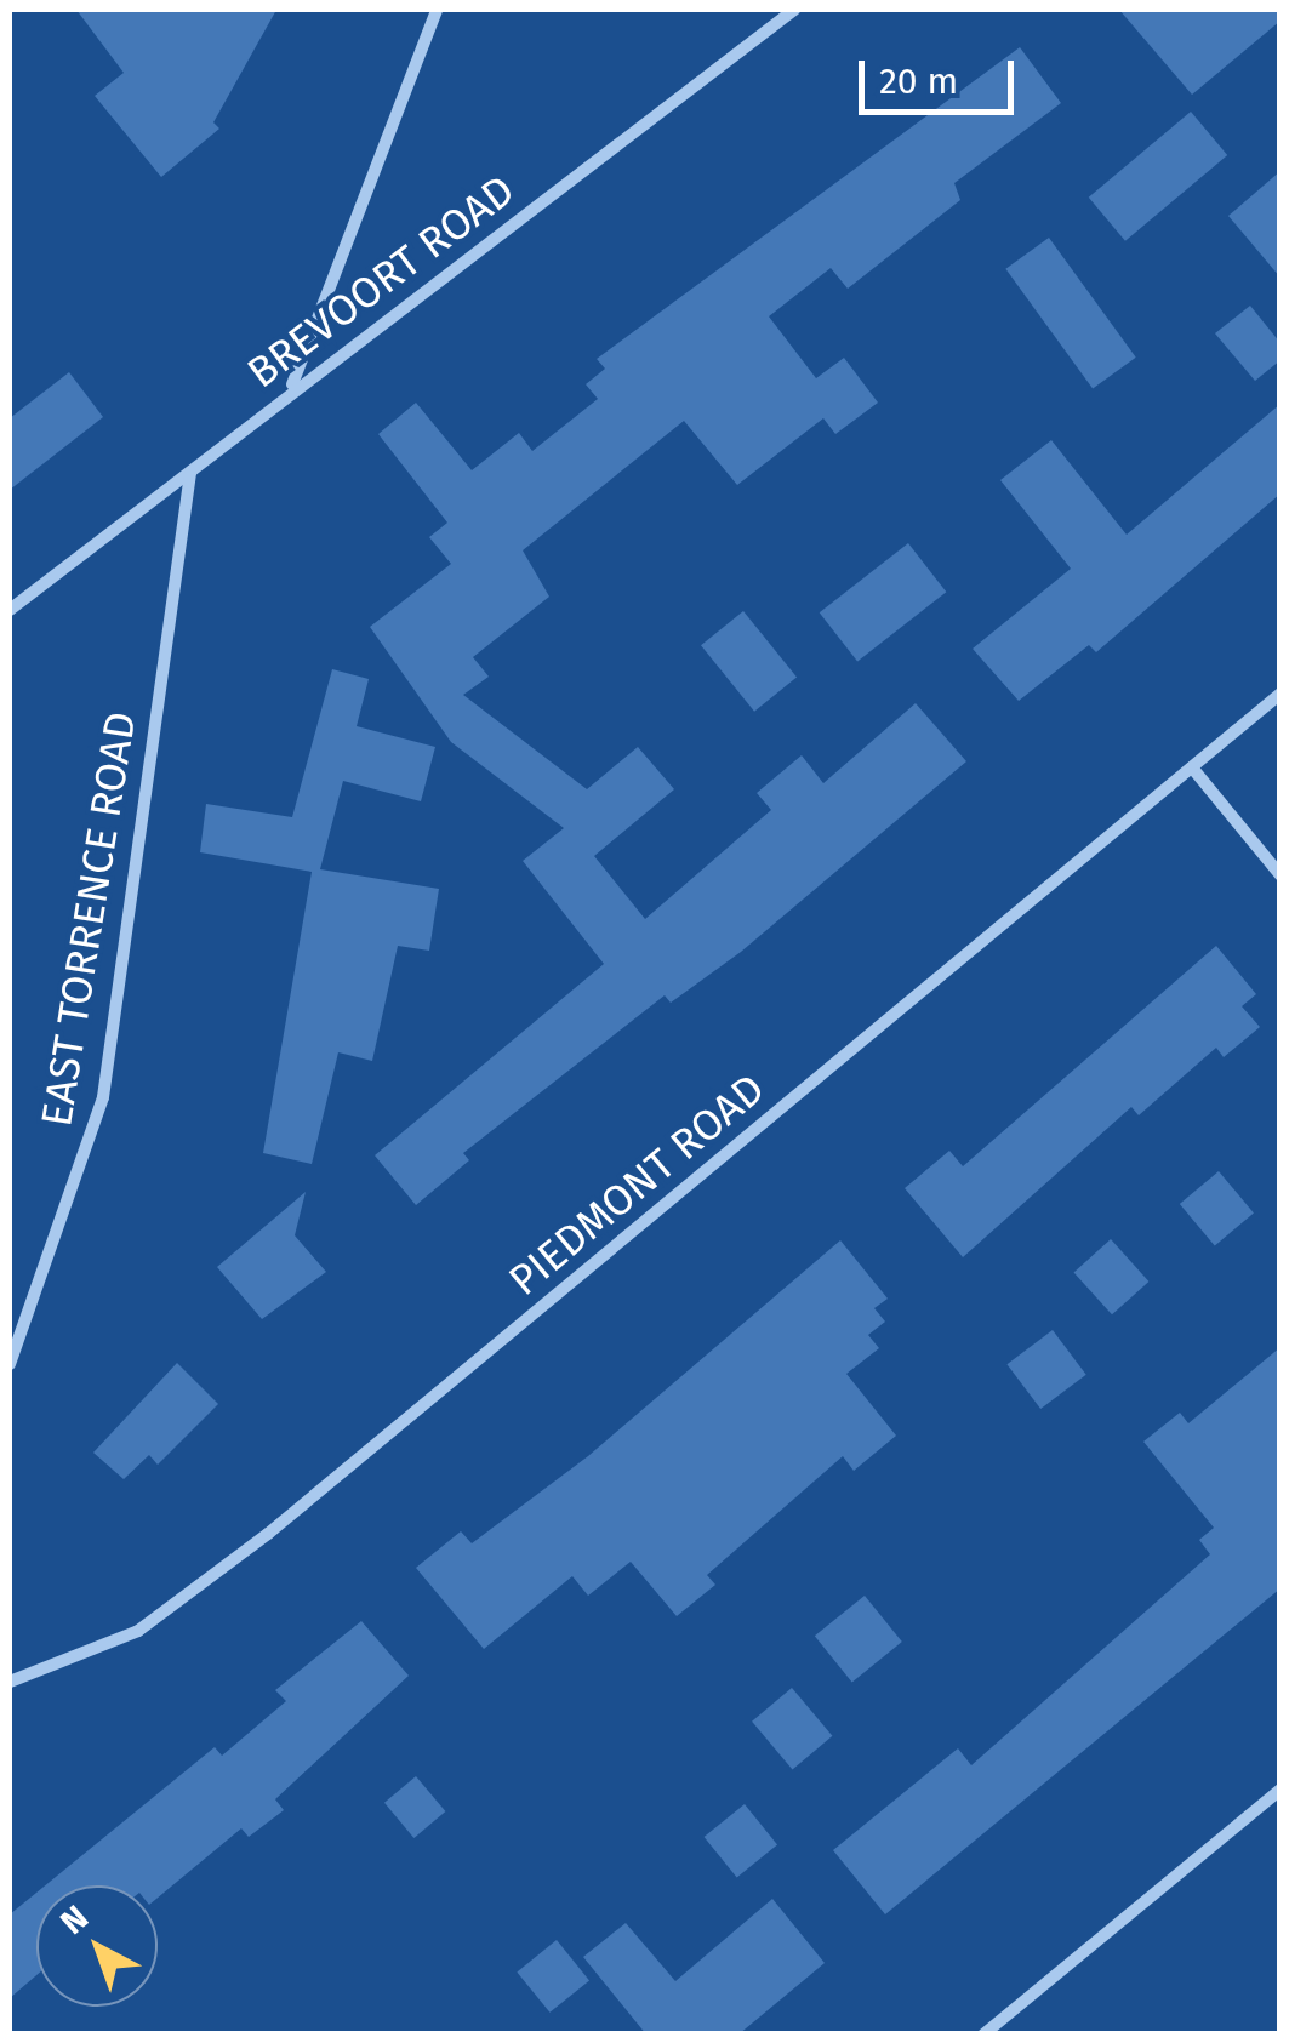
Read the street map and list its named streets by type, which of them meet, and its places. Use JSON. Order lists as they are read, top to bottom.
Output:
{
  "streets": {
    "street": ["BREVOORT ROAD", "EAST TORRENCE ROAD", "PIEDMONT ROAD"]
  },
  "crossings": [
    ["BREVOORT ROAD", "EAST TORRENCE ROAD"]
  ],
  "scale_bar": "20 m",
  "north": "top left"
}
